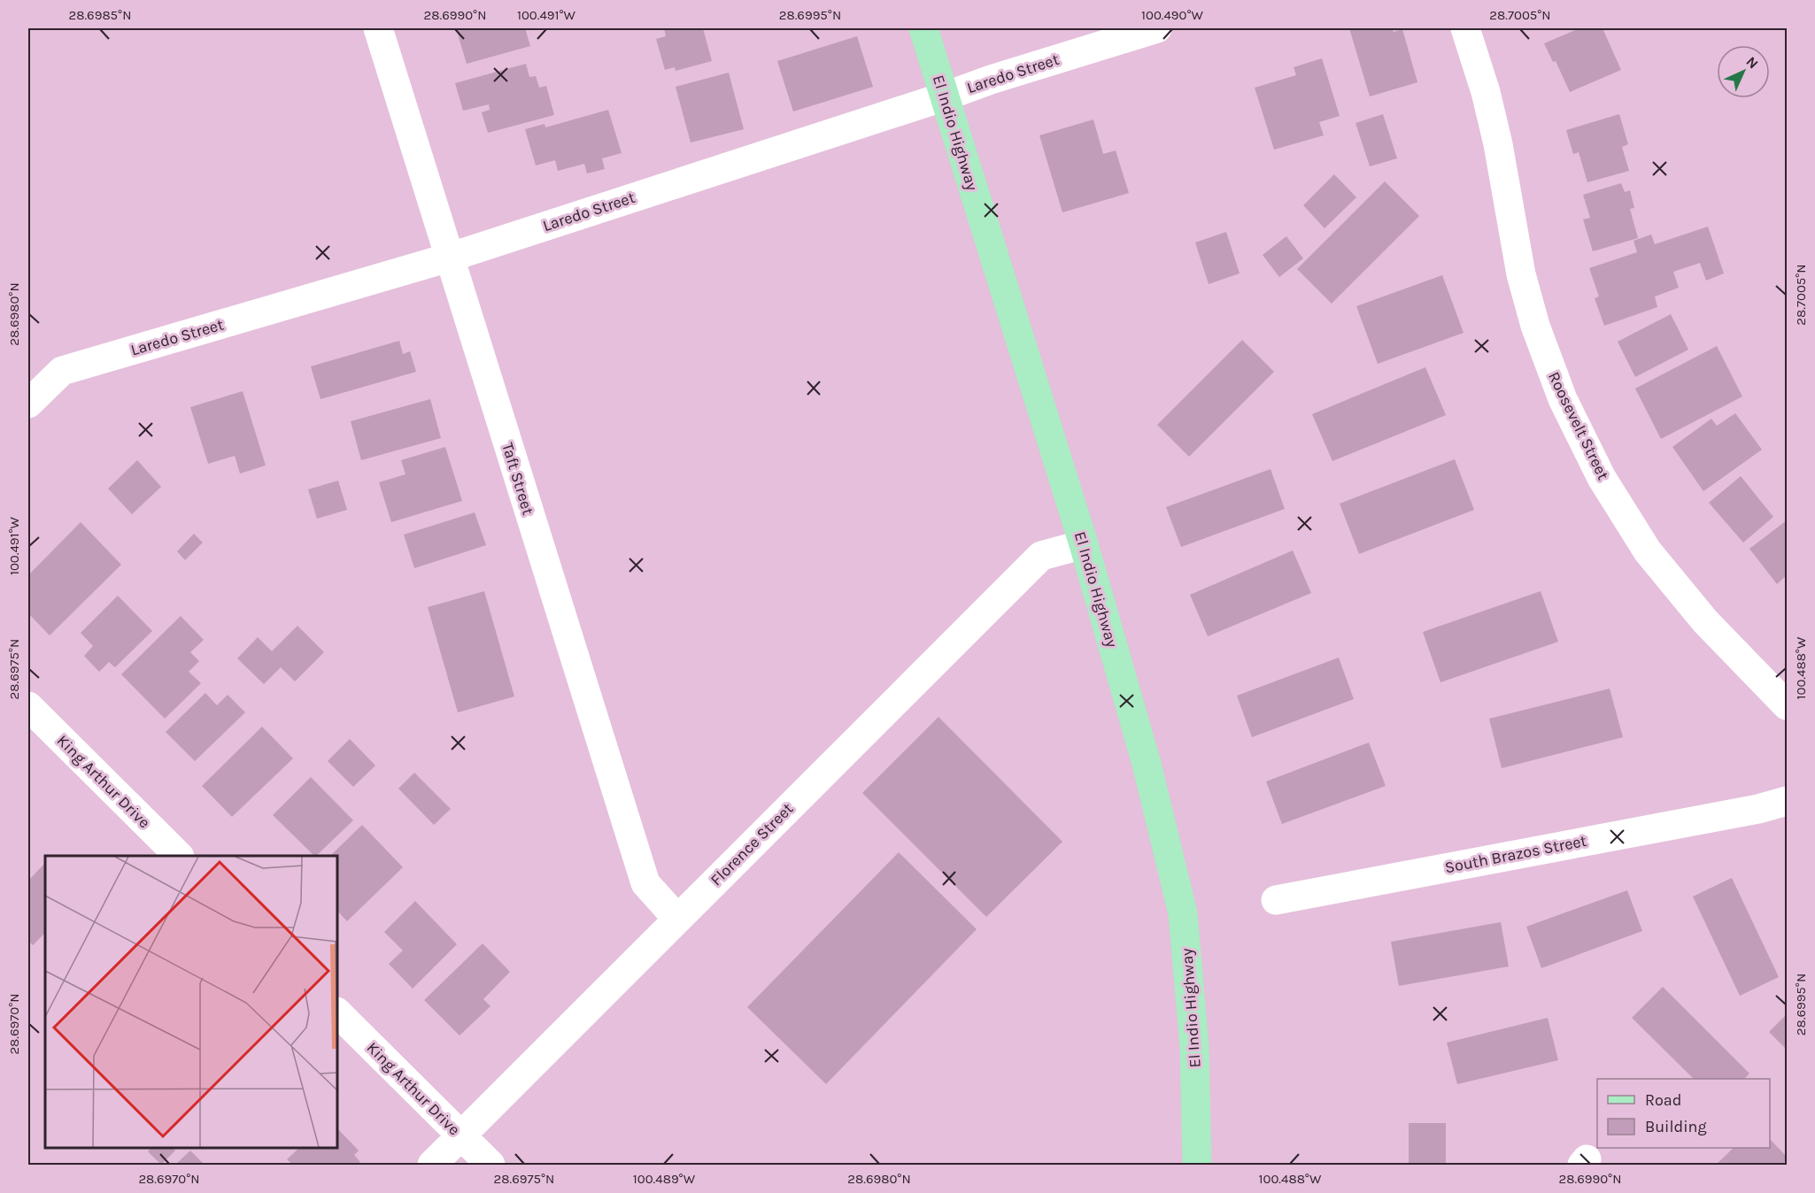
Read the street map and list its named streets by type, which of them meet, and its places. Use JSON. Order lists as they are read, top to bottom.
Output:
{
  "streets": {
    "main road": ["El Indio Highway"],
    "street": [
      "Laredo Street",
      "Roosevelt Street",
      "Taft Street",
      "King Arthur Drive",
      "Florence Street",
      "South Brazos Street"
    ]
  },
  "crossings": [
    ["Laredo Street", "El Indio Highway"],
    ["Laredo Street", "Taft Street"],
    ["El Indio Highway", "Florence Street"],
    ["Taft Street", "Florence Street"],
    ["King Arthur Drive", "Florence Street"]
  ],
  "legend": ["Road", "Building"],
  "north": "top right",
  "coordinates": [
    "28.6985°N",
    "28.6990°N",
    "100.491°W",
    "28.6995°N",
    "100.490°W",
    "28.7005°N",
    "28.6980°N",
    "100.488°W",
    "28.6975°N",
    "28.6970°N",
    "100.489°W"
  ]
}
